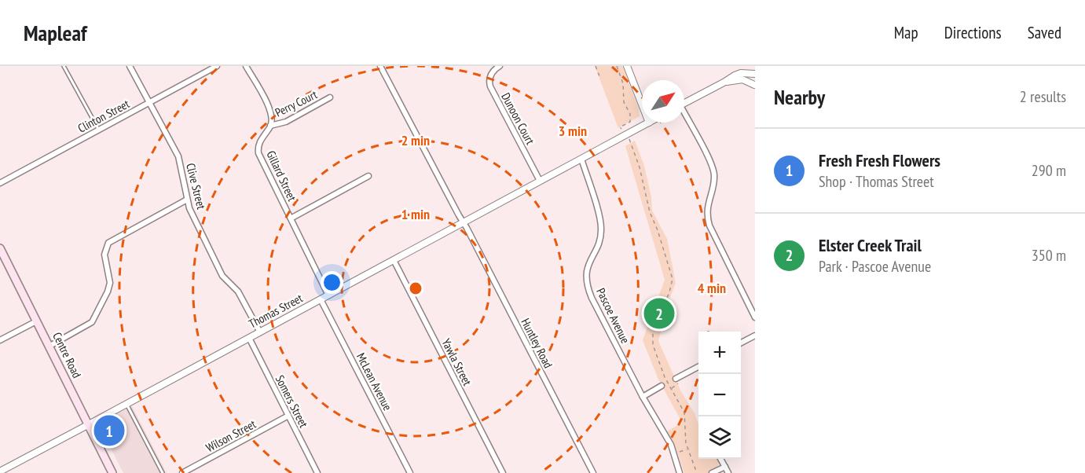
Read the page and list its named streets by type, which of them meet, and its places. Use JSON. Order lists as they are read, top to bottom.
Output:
{
  "streets": {
    "main road": ["Centre Road"],
    "street": [
      "Perry Court",
      "Clinton Street",
      "Dunoon Court",
      "Gillard Street",
      "Clive Street",
      "Thomas Street",
      "Pascoe Avenue",
      "Huntley Road",
      "Yawla Street",
      "McLean Avenue",
      "Somers Street",
      "Wilson Street"
    ]
  },
  "crossings": [
    ["Perry Court", "Gillard Street"],
    ["Clinton Street", "Clive Street"],
    ["Dunoon Court", "Thomas Street"],
    ["Gillard Street", "Thomas Street"],
    ["Clive Street", "Thomas Street"],
    ["Thomas Street", "Pascoe Avenue"],
    ["Thomas Street", "Huntley Road"],
    ["Thomas Street", "Centre Road"],
    ["Thomas Street", "Yawla Street"],
    ["Thomas Street", "McLean Avenue"],
    ["Thomas Street", "Somers Street"],
    ["Somers Street", "Wilson Street"]
  ],
  "north": "top right",
  "page": {
    "header": "Mapleaf",
    "nav": ["Map", "Directions", "Saved"],
    "heading": ["Nearby", "2 results"],
    "list": [
      {
        "mark": "1",
        "name": "Fresh Fresh Flowers",
        "note": "Shop · Thomas Street",
        "value": "290 m"
      },
      {
        "mark": "2",
        "name": "Elster Creek Trail",
        "note": "Park · Pascoe Avenue",
        "value": "350 m"
      }
    ],
    "pins": ["2", "1"],
    "map_buttons": ["+", "−"]
  },
  "rings": [
    "3 min",
    "2 min",
    "1 min",
    "4 min"
  ]
}
